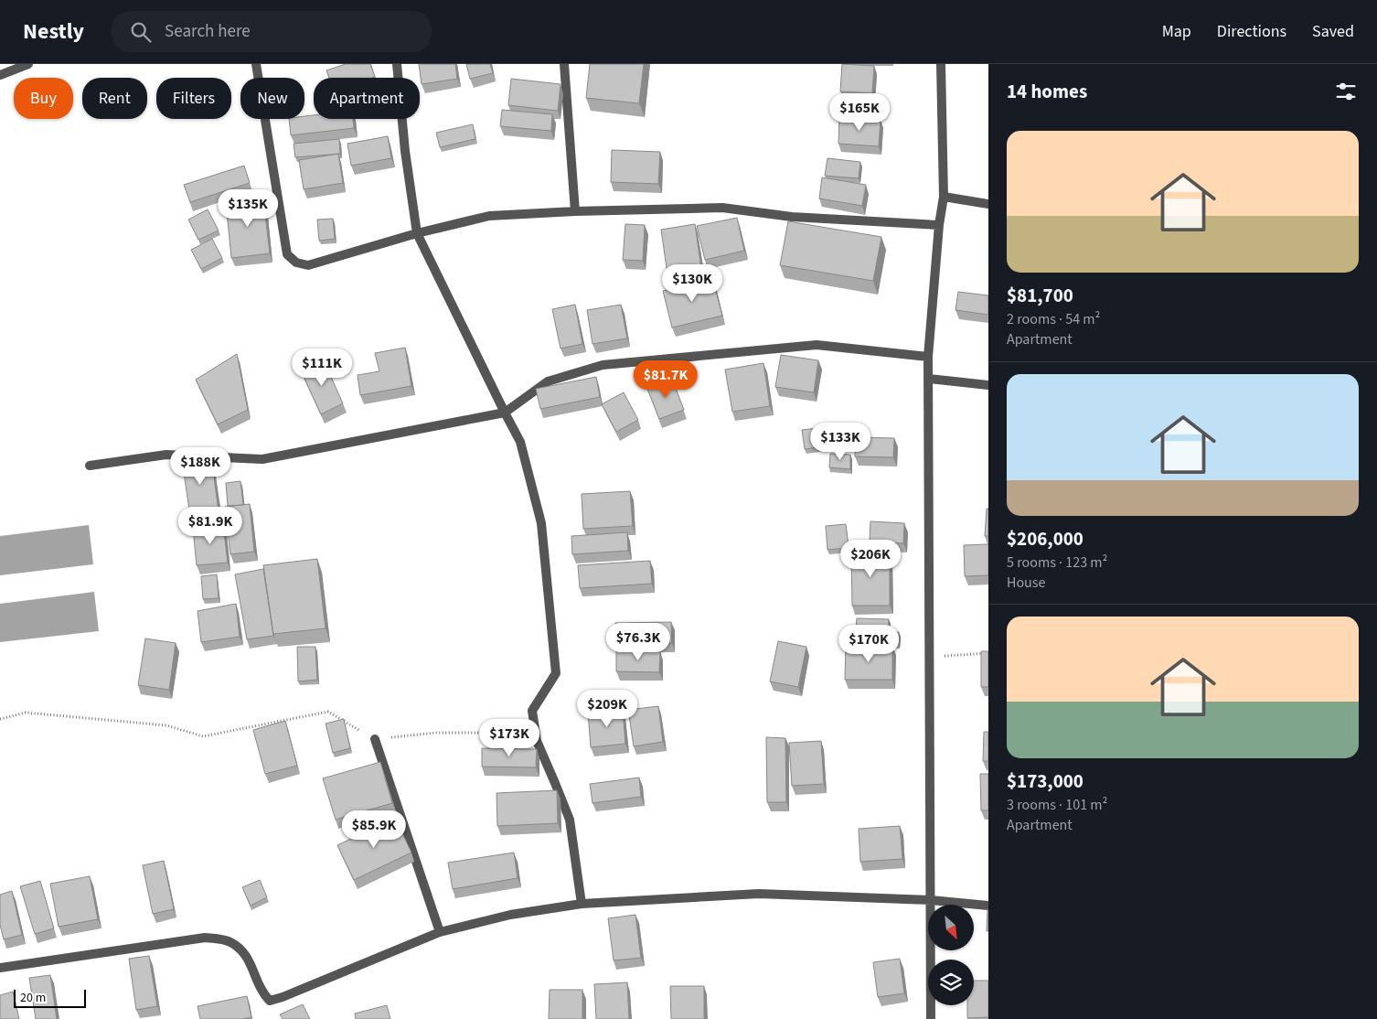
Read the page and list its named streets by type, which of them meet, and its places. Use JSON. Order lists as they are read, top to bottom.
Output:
{
  "scale_bar": "20 m",
  "north": "bottom right",
  "page": {
    "header": "Nestly",
    "search": "Search here",
    "nav": ["Map", "Directions", "Saved"],
    "heading": "14 homes",
    "chip": [
      "Buy",
      "Rent",
      "Filters",
      "New",
      "Apartment"
    ],
    "price": [
      "$165K",
      "$135K",
      "$130K",
      "$111K",
      "$81.7K",
      "$133K",
      "$188K",
      "$81.9K",
      "$206K",
      "$76.3K",
      "$170K",
      "$209K",
      "$173K",
      "$85.9K"
    ],
    "list": [
      {
        "name": "$81,700",
        "note": "2 rooms · 54 m² · Apartment"
      },
      {
        "name": "$206,000",
        "note": "5 rooms · 123 m² · House"
      },
      {
        "name": "$173,000",
        "note": "3 rooms · 101 m² · Apartment"
      }
    ],
    "scale": "20 m"
  }
}
